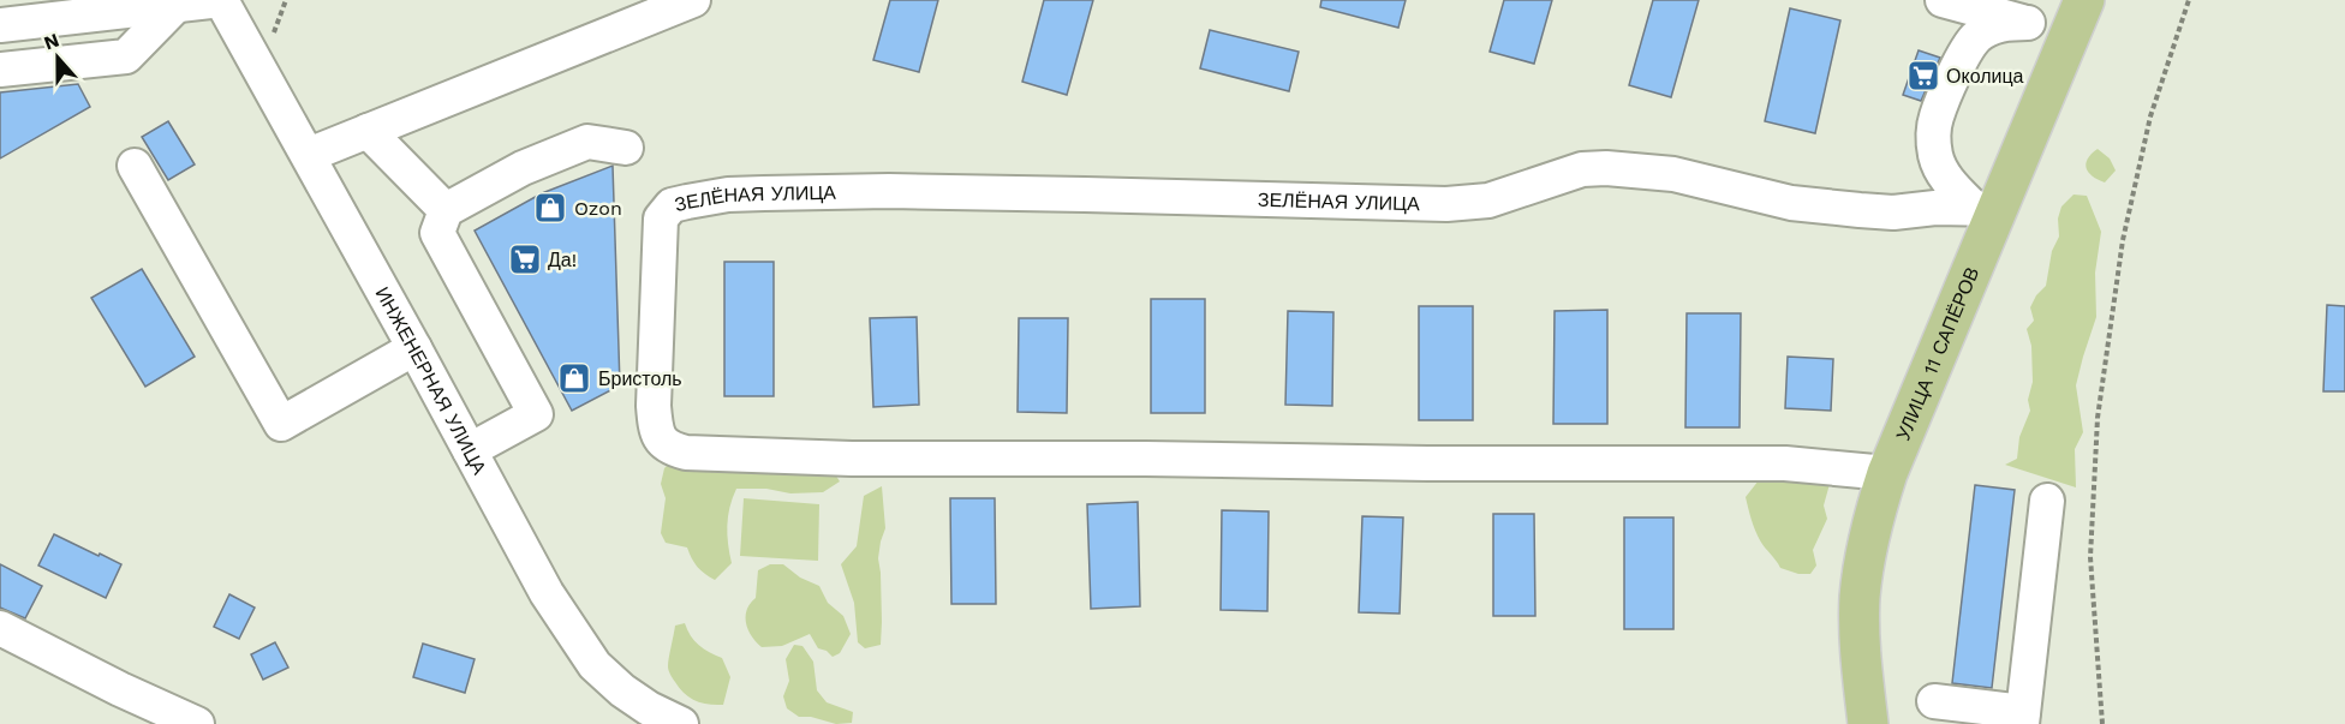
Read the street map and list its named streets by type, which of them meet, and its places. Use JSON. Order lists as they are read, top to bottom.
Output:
{
  "streets": {
    "main road": ["УЛИЦА 11 САПЁРОВ"],
    "street": ["ЗЕЛЁНАЯ УЛИЦА", "ИНЖЕНЕРНАЯ УЛИЦА"]
  },
  "crossings": [
    ["ЗЕЛЁНАЯ УЛИЦА", "УЛИЦА 11 САПЁРОВ"]
  ],
  "places": {
    "supermarket": ["Околица", "Да!"],
    "shop": ["Ozon", "Бристоль"]
  },
  "north": "top"
}
